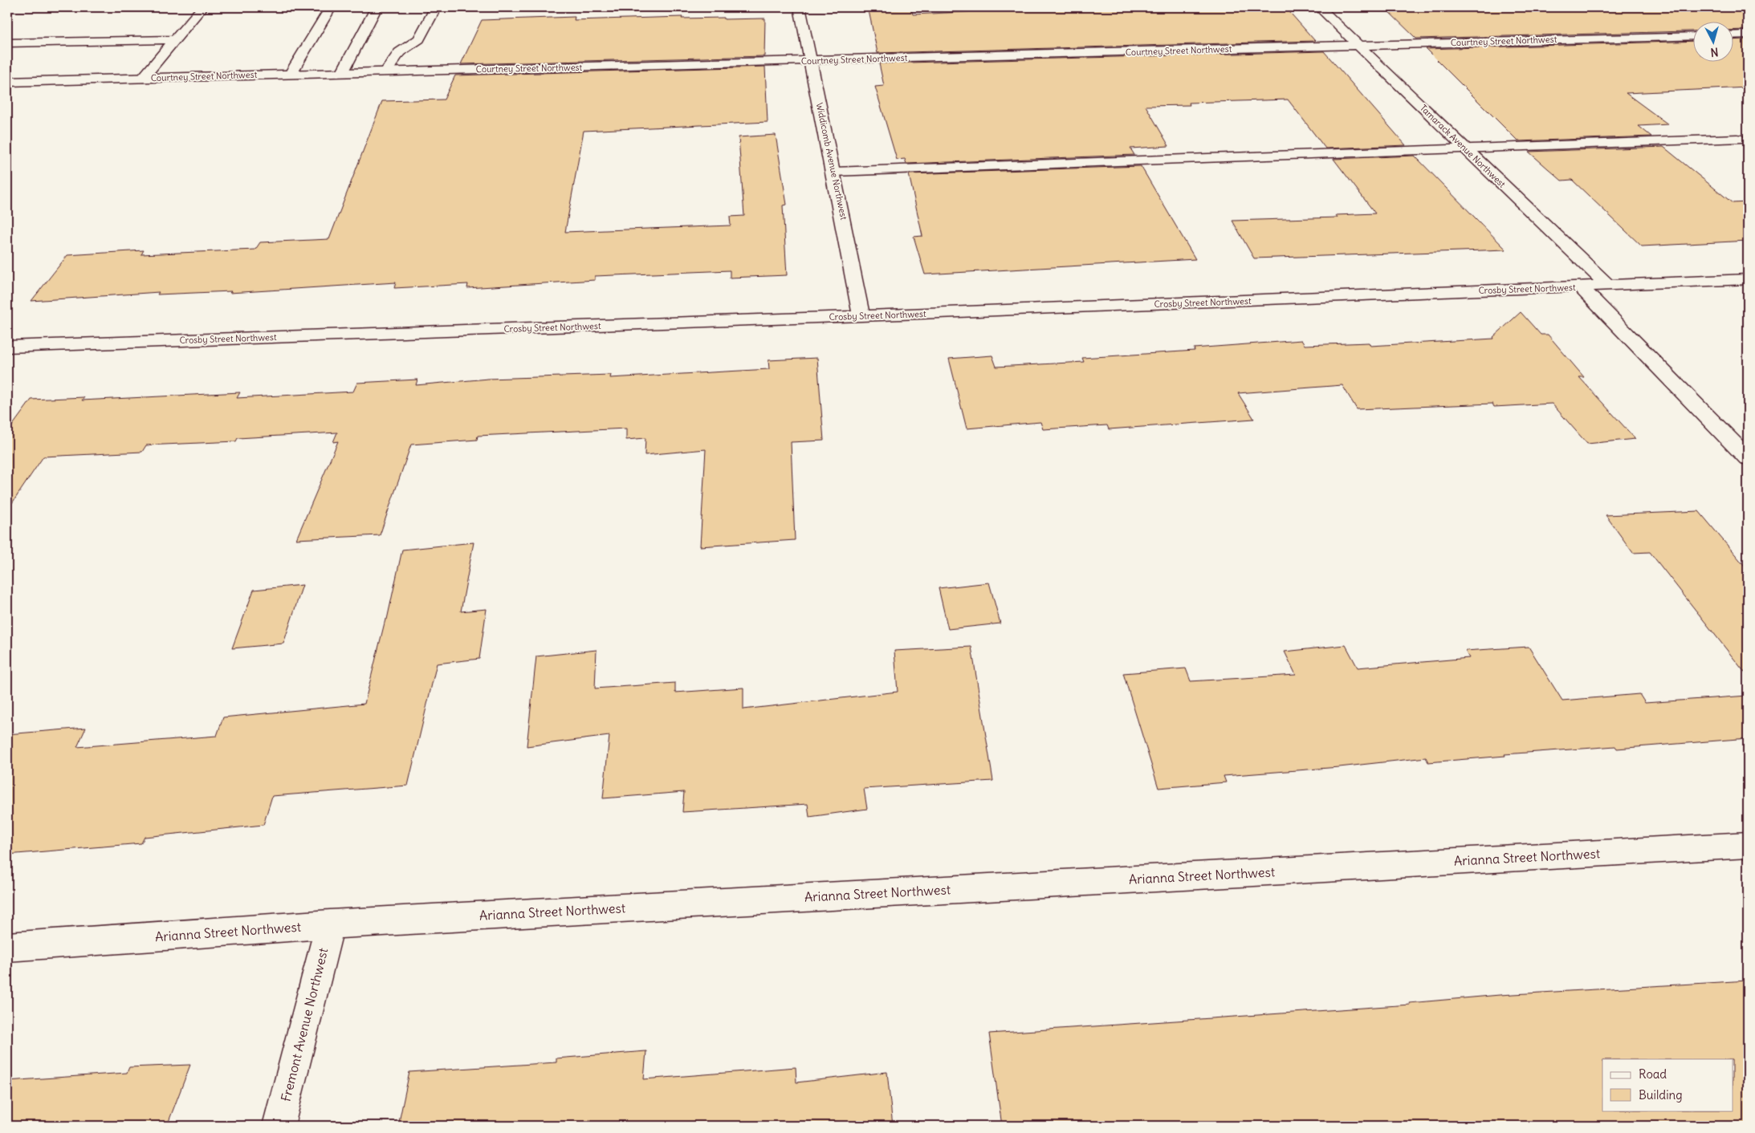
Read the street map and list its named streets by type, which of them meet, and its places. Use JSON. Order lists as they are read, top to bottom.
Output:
{
  "streets": {
    "street": [
      "Courtney Street Northwest",
      "Tamarack Avenue Northwest",
      "Widdicomb Avenue Northwest",
      "Crosby Street Northwest",
      "Arianna Street Northwest",
      "Fremont Avenue Northwest"
    ]
  },
  "crossings": [
    ["Courtney Street Northwest", "Tamarack Avenue Northwest"],
    ["Courtney Street Northwest", "Widdicomb Avenue Northwest"],
    ["Tamarack Avenue Northwest", "Crosby Street Northwest"],
    ["Widdicomb Avenue Northwest", "Crosby Street Northwest"],
    ["Arianna Street Northwest", "Fremont Avenue Northwest"]
  ],
  "legend": ["Road", "Building"],
  "north": "bottom"
}
